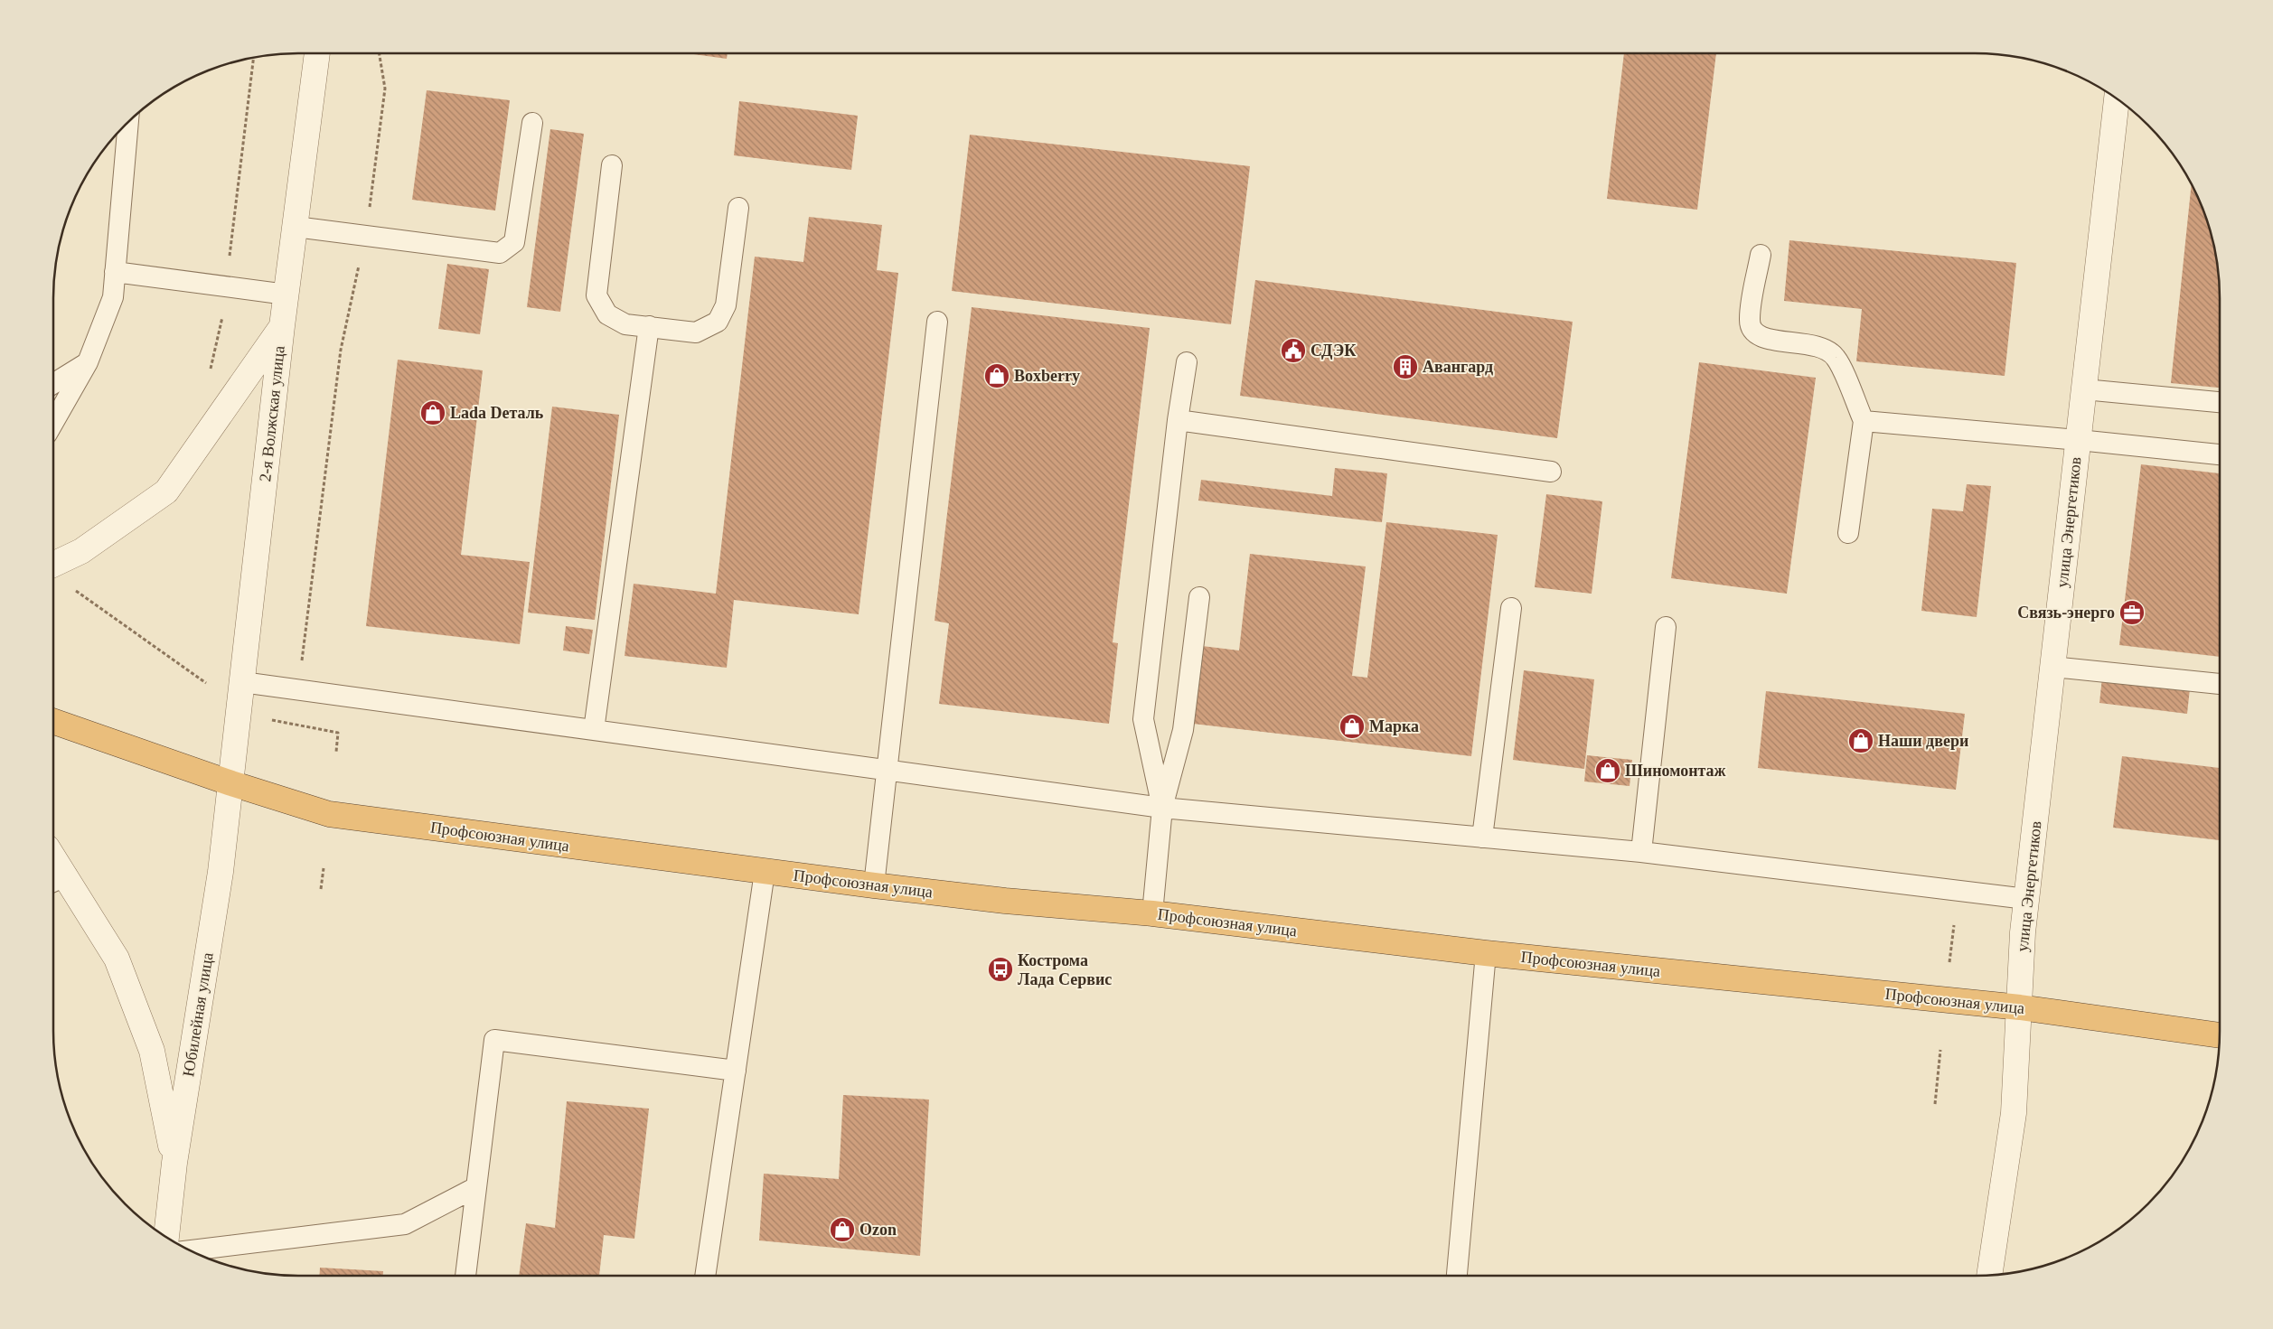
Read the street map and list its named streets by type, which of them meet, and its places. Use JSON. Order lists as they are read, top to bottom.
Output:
{
  "streets": {
    "highway": ["Профсоюзная улица"],
    "street": ["2-я Волжская улица", "улица Энергетиков", "Юбилейная улица"]
  },
  "crossings": [
    ["2-я Волжская улица", "Профсоюзная улица"],
    ["2-я Волжская улица", "Юбилейная улица"],
    ["улица Энергетиков", "Профсоюзная улица"],
    ["Профсоюзная улица", "Юбилейная улица"]
  ],
  "places": {
    "public building": ["СДЭК"],
    "building": ["Авангард"],
    "shop": [
      "Boxberry",
      "Lada Dеталь",
      "Марка",
      "Наши двери",
      "Шиномонтаж",
      "Ozon"
    ],
    "office": ["Связь-энерго"],
    "bus stop": ["Кострома Лада Сервис"]
  }
}
